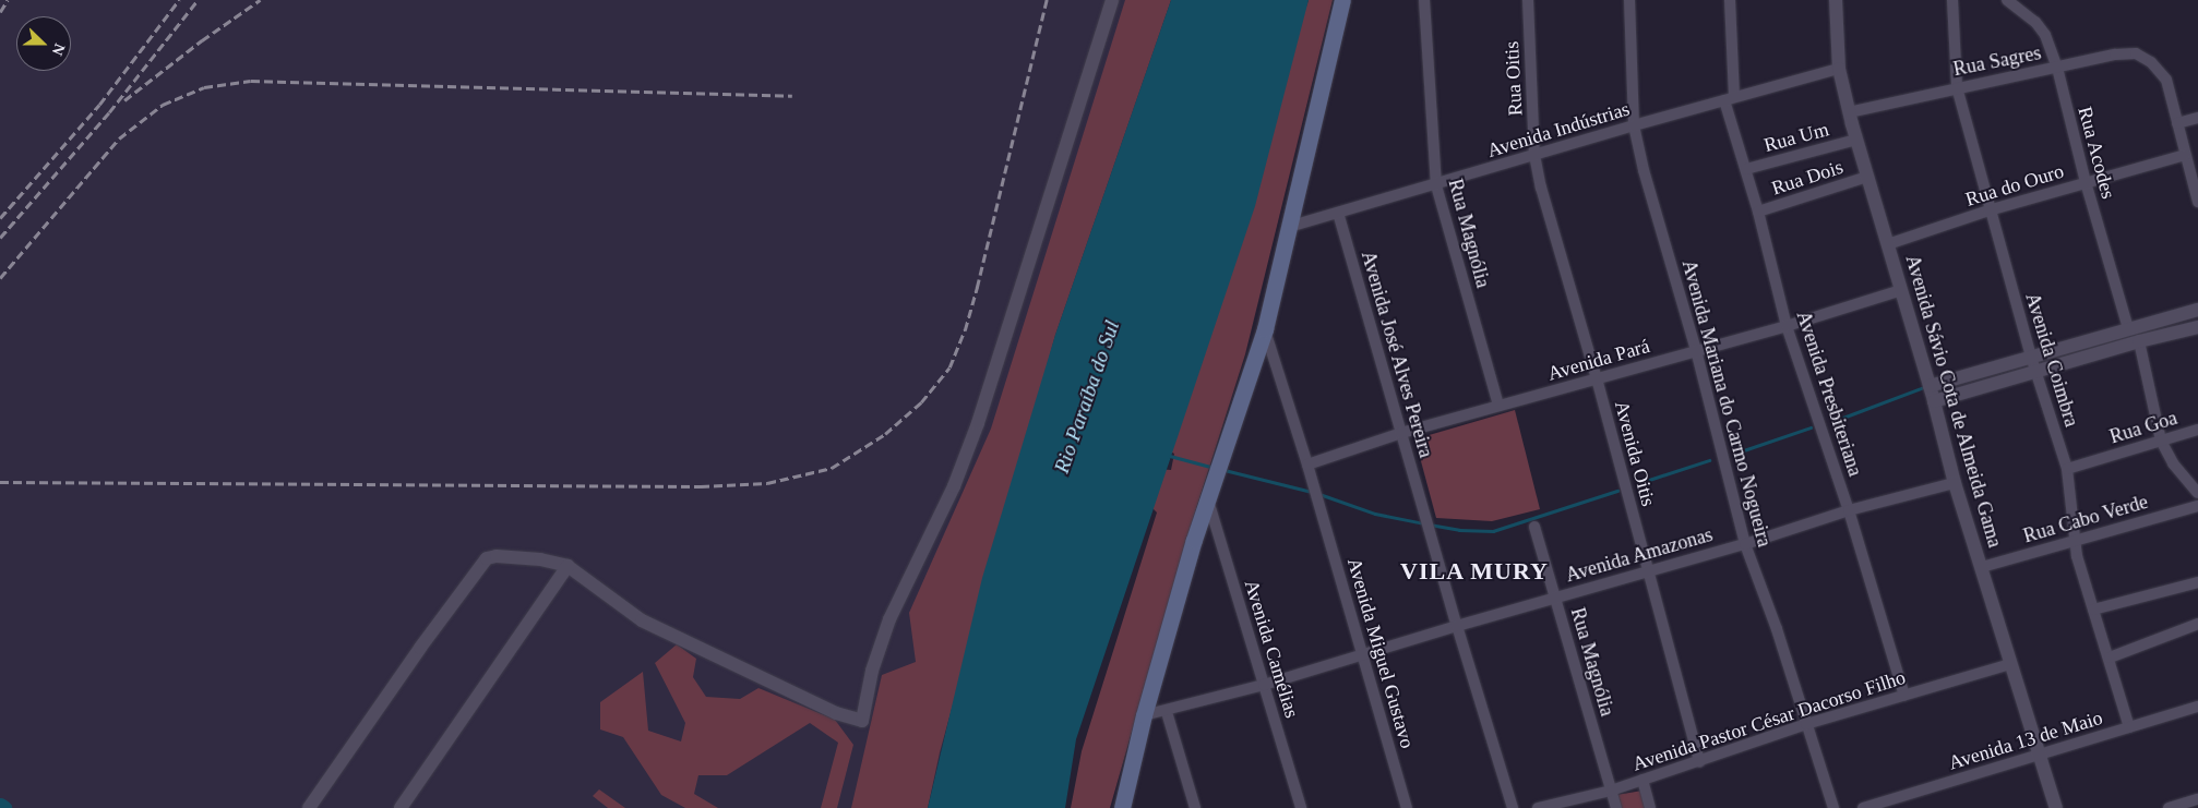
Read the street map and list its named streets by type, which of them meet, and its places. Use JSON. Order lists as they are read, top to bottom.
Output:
{
  "streets": {
    "street": [
      "Rua Sagres",
      "Rua Oitis",
      "Avenida Indústrias",
      "Rua Um",
      "Rua Acodes",
      "Rua Dois",
      "Rua do Ouro",
      "Rua Magnólia",
      "Avenida José Alves Pereira",
      "Avenida Pará",
      "Avenida Coimbra",
      "Avenida Presbiteriana",
      "Avenida Sávio Cota de Almeida Gama",
      "Avenida Mariana do Carmo Nogueira",
      "Rua Goa",
      "Avenida Oitis",
      "Rua Cabo Verde",
      "Avenida Amazonas",
      "Avenida Camélias",
      "Avenida Miguel Gustavo",
      "Avenida Pastor César Dacorso Filho",
      "Avenida 13 de Maio"
    ]
  },
  "crossings": [
    ["Rua Sagres", "Rua Acodes"],
    ["Rua Sagres", "Avenida Coimbra"],
    ["Rua Sagres", "Avenida Sávio Cota de Almeida Gama"],
    ["Rua Oitis", "Avenida Indústrias"],
    ["Rua Oitis", "Avenida Oitis"],
    ["Avenida Indústrias", "Rua Magnólia"],
    ["Avenida Indústrias", "Avenida José Alves Pereira"],
    ["Avenida Indústrias", "Avenida Presbiteriana"],
    ["Avenida Indústrias", "Avenida Sávio Cota de Almeida Gama"],
    ["Avenida Indústrias", "Avenida Mariana do Carmo Nogueira"],
    ["Avenida Indústrias", "Avenida Oitis"],
    ["Rua Um", "Avenida Presbiteriana"],
    ["Rua Um", "Avenida Sávio Cota de Almeida Gama"],
    ["Rua Acodes", "Rua do Ouro"],
    ["Rua Dois", "Avenida Presbiteriana"],
    ["Rua Dois", "Avenida Sávio Cota de Almeida Gama"],
    ["Rua do Ouro", "Avenida Coimbra"],
    ["Rua do Ouro", "Avenida Sávio Cota de Almeida Gama"],
    ["Rua Magnólia", "Avenida Pará"],
    ["Rua Magnólia", "Avenida Amazonas"],
    ["Rua Magnólia", "Avenida Pastor César Dacorso Filho"],
    ["Avenida José Alves Pereira", "Avenida Pará"],
    ["Avenida José Alves Pereira", "Avenida Amazonas"],
    ["Avenida Pará", "Avenida Presbiteriana"],
    ["Avenida Pará", "Avenida Sávio Cota de Almeida Gama"],
    ["Avenida Pará", "Avenida Mariana do Carmo Nogueira"],
    ["Avenida Pará", "Avenida Oitis"],
    ["Avenida Pará", "Avenida Miguel Gustavo"],
    ["Avenida Coimbra", "Rua Goa"],
    ["Avenida Coimbra", "Rua Cabo Verde"],
    ["Avenida Coimbra", "Avenida 13 de Maio"],
    ["Avenida Presbiteriana", "Avenida Amazonas"],
    ["Avenida Presbiteriana", "Avenida Pastor César Dacorso Filho"],
    ["Avenida Sávio Cota de Almeida Gama", "Rua Cabo Verde"],
    ["Avenida Sávio Cota de Almeida Gama", "Avenida Amazonas"],
    ["Avenida Sávio Cota de Almeida Gama", "Avenida Pastor César Dacorso Filho"],
    ["Avenida Sávio Cota de Almeida Gama", "Avenida 13 de Maio"],
    ["Avenida Mariana do Carmo Nogueira", "Avenida Amazonas"],
    ["Avenida Mariana do Carmo Nogueira", "Avenida Pastor César Dacorso Filho"],
    ["Avenida Oitis", "Avenida Amazonas"],
    ["Avenida Oitis", "Avenida Pastor César Dacorso Filho"],
    ["Avenida Amazonas", "Avenida Camélias"],
    ["Avenida Amazonas", "Avenida Miguel Gustavo"]
  ],
  "districts": ["VILA MURY"],
  "water": ["Rio Paraíba do Sul"],
  "north": "right"
}
